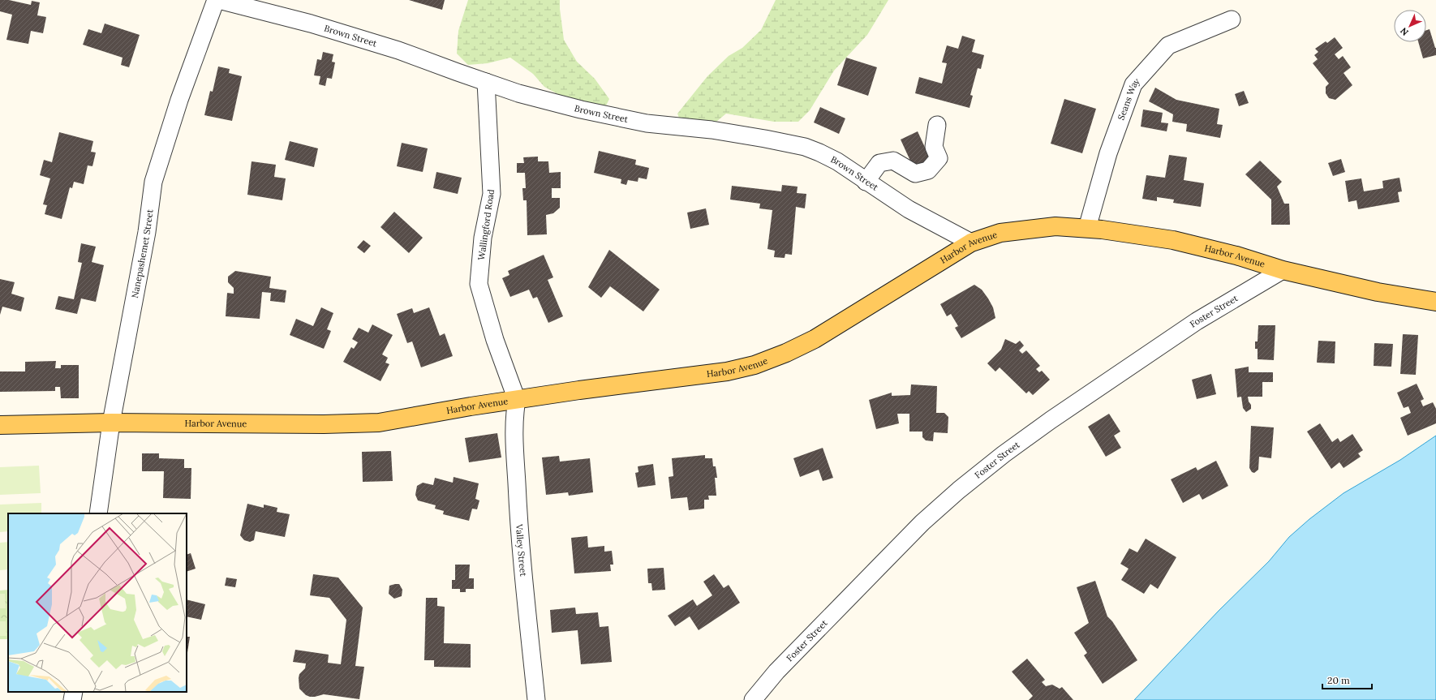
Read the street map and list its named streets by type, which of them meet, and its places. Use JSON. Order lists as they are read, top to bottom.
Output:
{
  "streets": {
    "main road": ["Harbor Avenue"],
    "street": [
      "Brown Street",
      "Seans Way",
      "Wallingford Road",
      "Nanepashemet Street",
      "Foster Street",
      "Valley Street"
    ]
  },
  "crossings": [
    ["Brown Street", "Wallingford Road"],
    ["Brown Street", "Harbor Avenue"],
    ["Seans Way", "Harbor Avenue"],
    ["Wallingford Road", "Harbor Avenue"],
    ["Wallingford Road", "Valley Street"],
    ["Harbor Avenue", "Nanepashemet Street"],
    ["Harbor Avenue", "Foster Street"],
    ["Harbor Avenue", "Valley Street"]
  ],
  "scale_bar": "20 m",
  "north": "bottom left"
}
